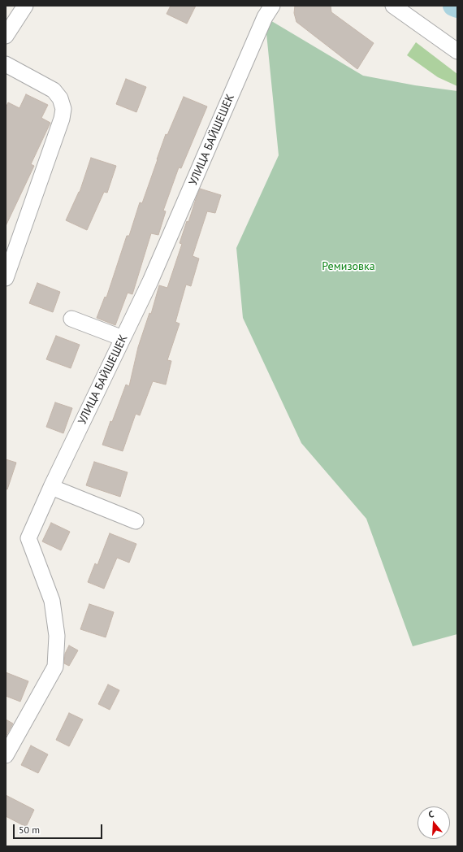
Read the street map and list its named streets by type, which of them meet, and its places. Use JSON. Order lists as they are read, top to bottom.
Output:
{
  "streets": {
    "street": ["УЛИЦА БАЙШЕШЕК"]
  },
  "parks": ["Ремизовка"],
  "scale_bar": "50 m",
  "north": "top"
}
